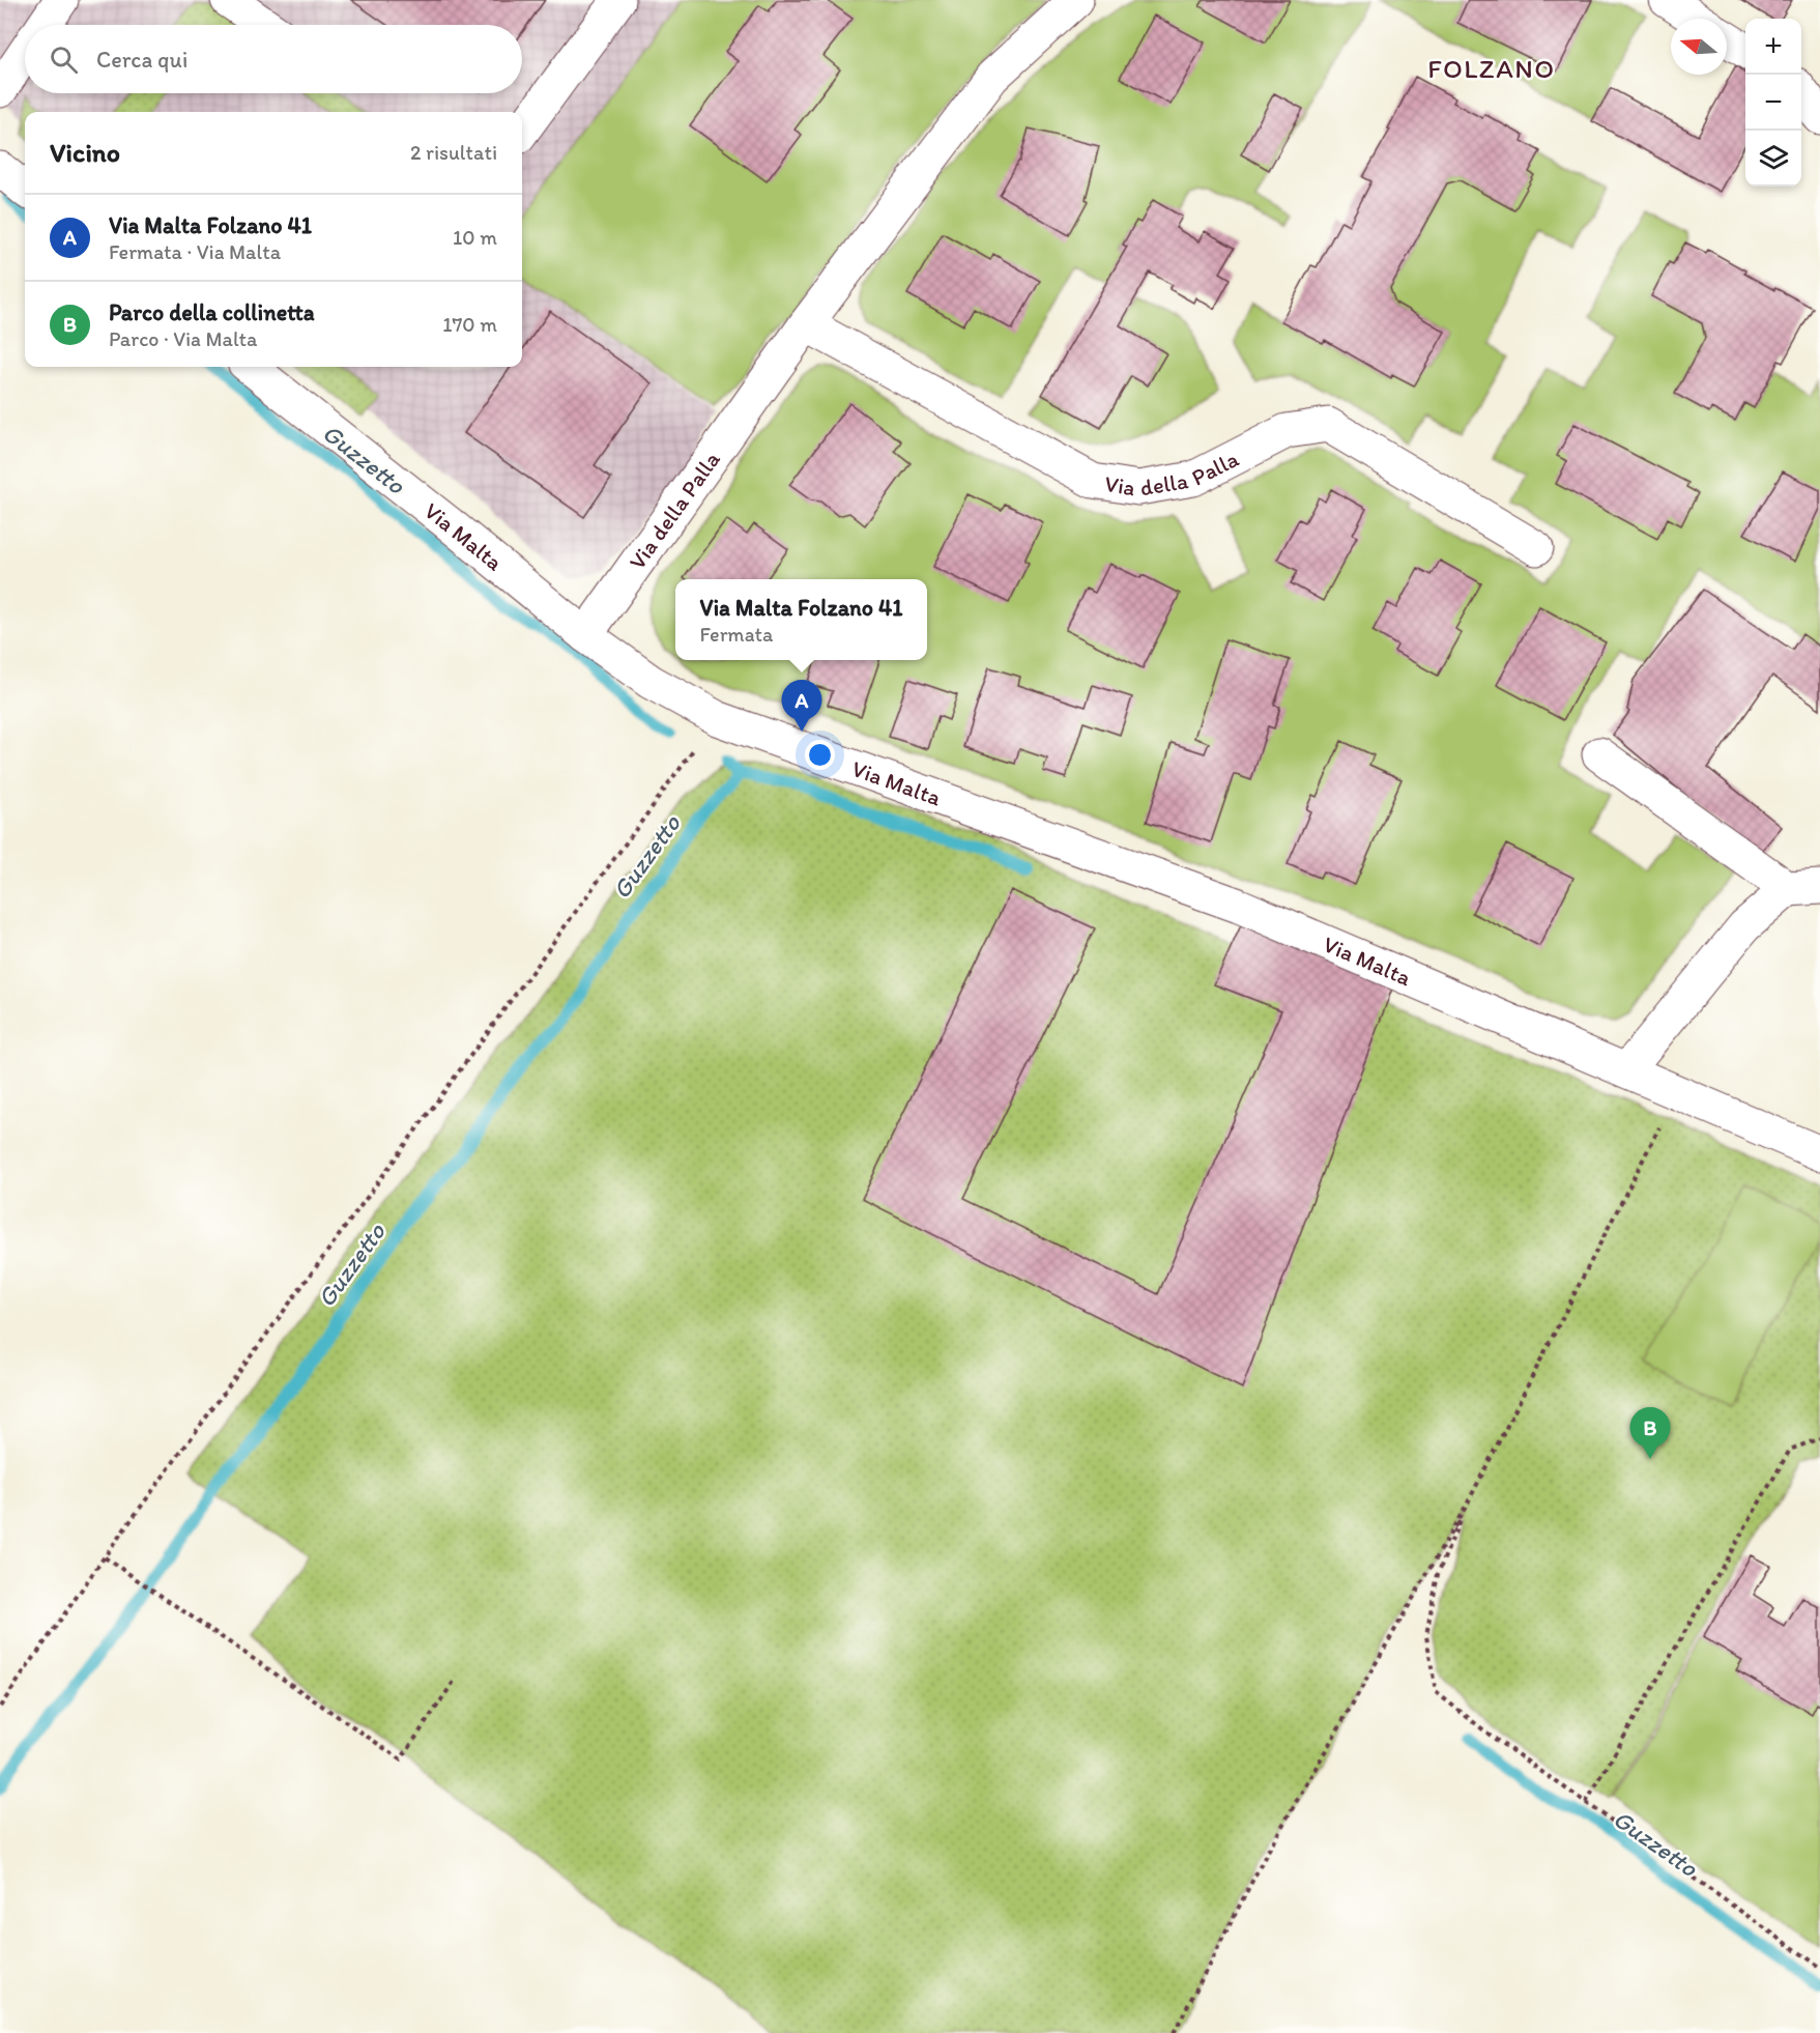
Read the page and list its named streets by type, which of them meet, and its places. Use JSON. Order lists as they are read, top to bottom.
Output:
{
  "streets": {
    "street": ["Via della Palla", "Via Malta"]
  },
  "crossings": [
    ["Via della Palla", "Via Malta"]
  ],
  "districts": ["FOLZANO"],
  "water": ["Guzzetto"],
  "north": "left",
  "page": {
    "map_buttons": ["+", "−"],
    "search": "Cerca qui",
    "heading": ["Vicino", "2 risultati"],
    "list": [
      {
        "mark": "A",
        "name": "Via Malta Folzano 41",
        "note": "Fermata · Via Malta",
        "value": "10 m"
      },
      {
        "mark": "B",
        "name": "Parco della collinetta",
        "note": "Parco · Via Malta",
        "value": "170 m"
      }
    ],
    "popup": ["Via Malta Folzano 41", "Fermata"],
    "pins": ["A", "B"]
  }
}
